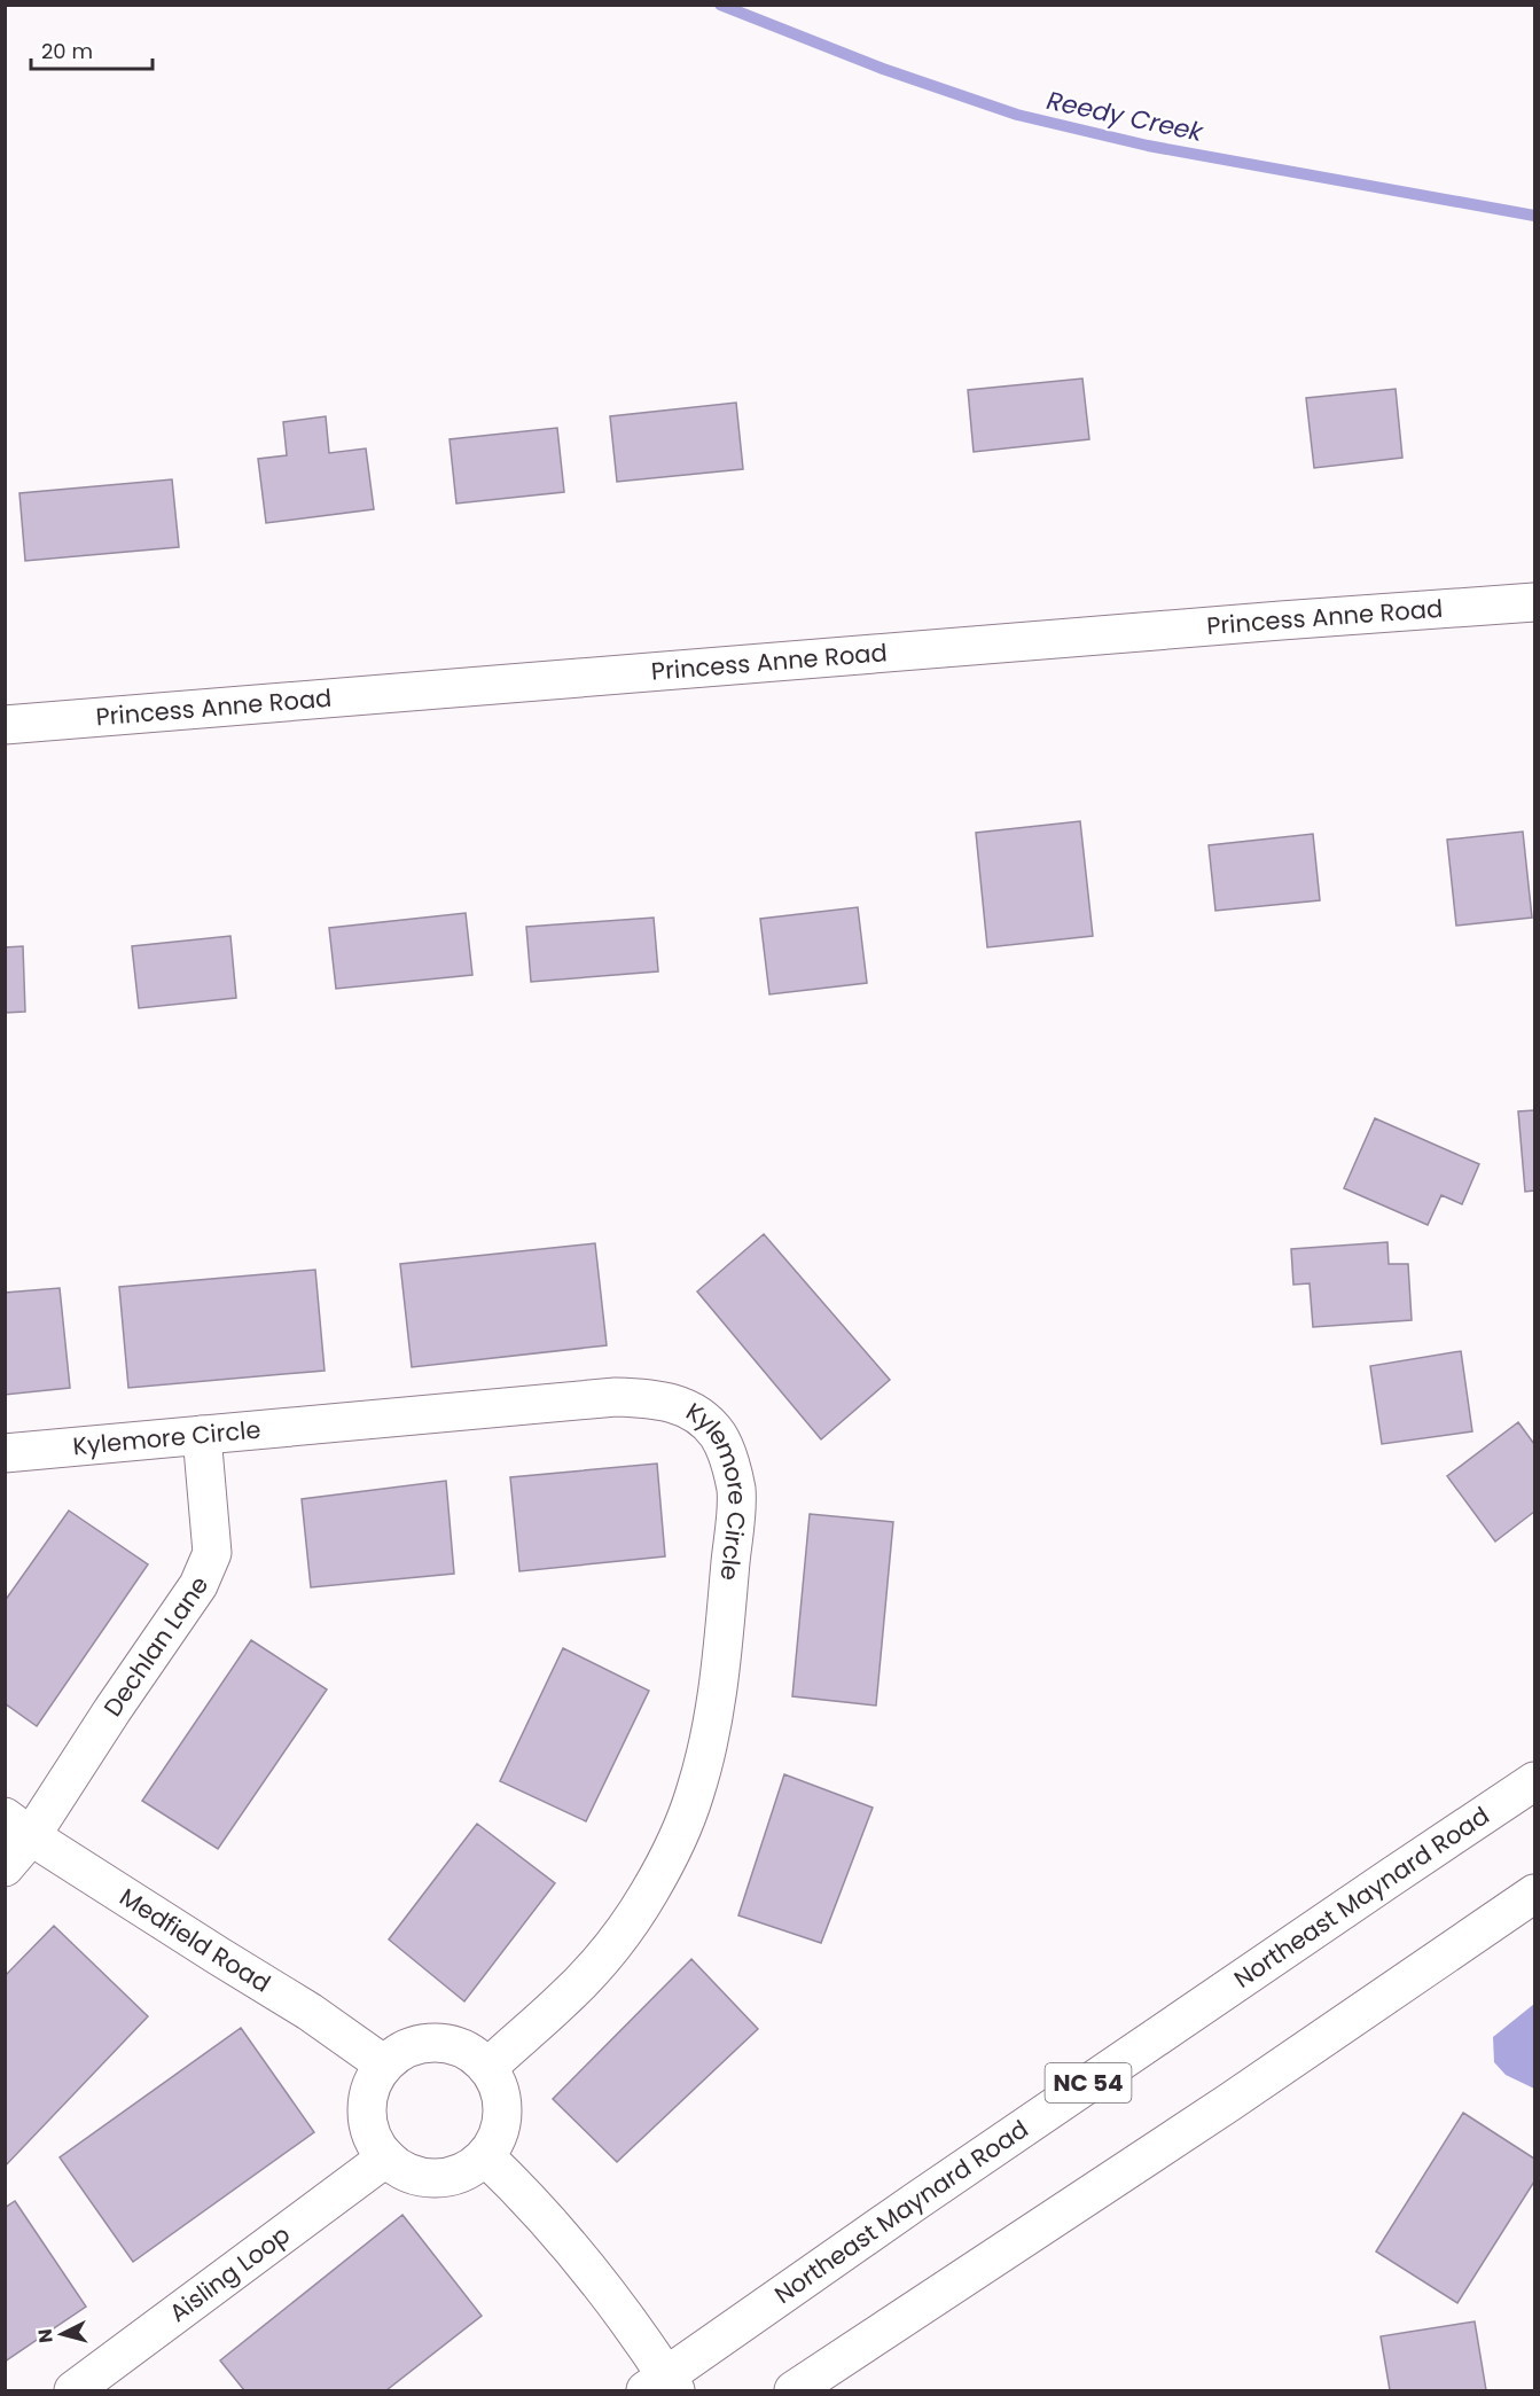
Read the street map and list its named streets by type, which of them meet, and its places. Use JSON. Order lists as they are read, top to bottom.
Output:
{
  "streets": {
    "street": [
      "Princess Anne Road",
      "Kylemore Circle",
      "Dechlan Lane",
      "Northeast Maynard Road",
      "Medfield Road",
      "NC 54",
      "Aisling Loop"
    ]
  },
  "crossings": [
    ["Kylemore Circle", "Dechlan Lane"],
    ["Kylemore Circle", "Medfield Road"],
    ["Kylemore Circle", "Aisling Loop"],
    ["Dechlan Lane", "Medfield Road"],
    ["Medfield Road", "Aisling Loop"]
  ],
  "water": ["Reedy Creek"],
  "scale_bar": "20 m",
  "north": "left"
}
